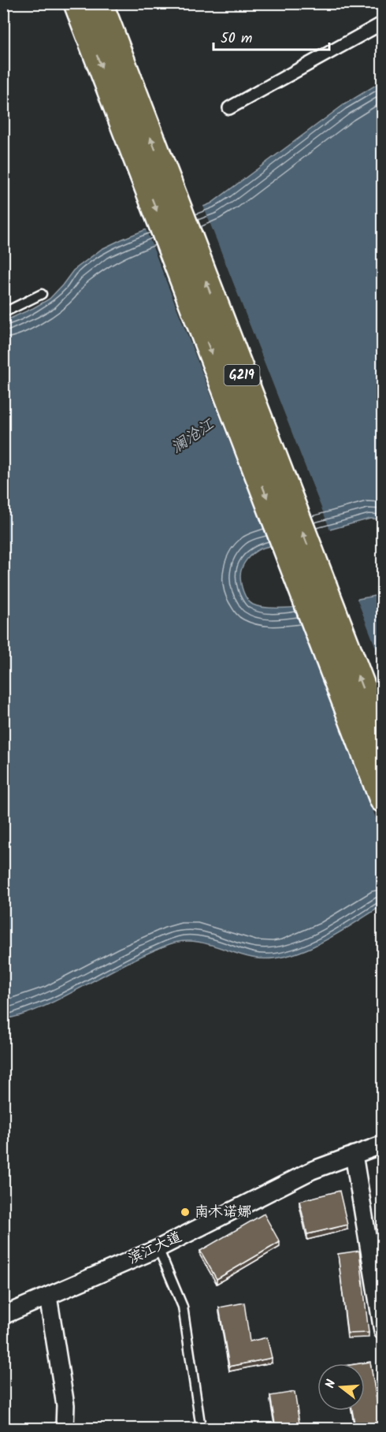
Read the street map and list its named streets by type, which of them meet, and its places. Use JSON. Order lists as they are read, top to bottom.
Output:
{
  "streets": {
    "highway": ["G219"],
    "street": ["滨江大道"]
  },
  "water": ["澜沧江"],
  "places": ["南木诺娜"],
  "scale_bar": "50 m",
  "north": "left"
}
